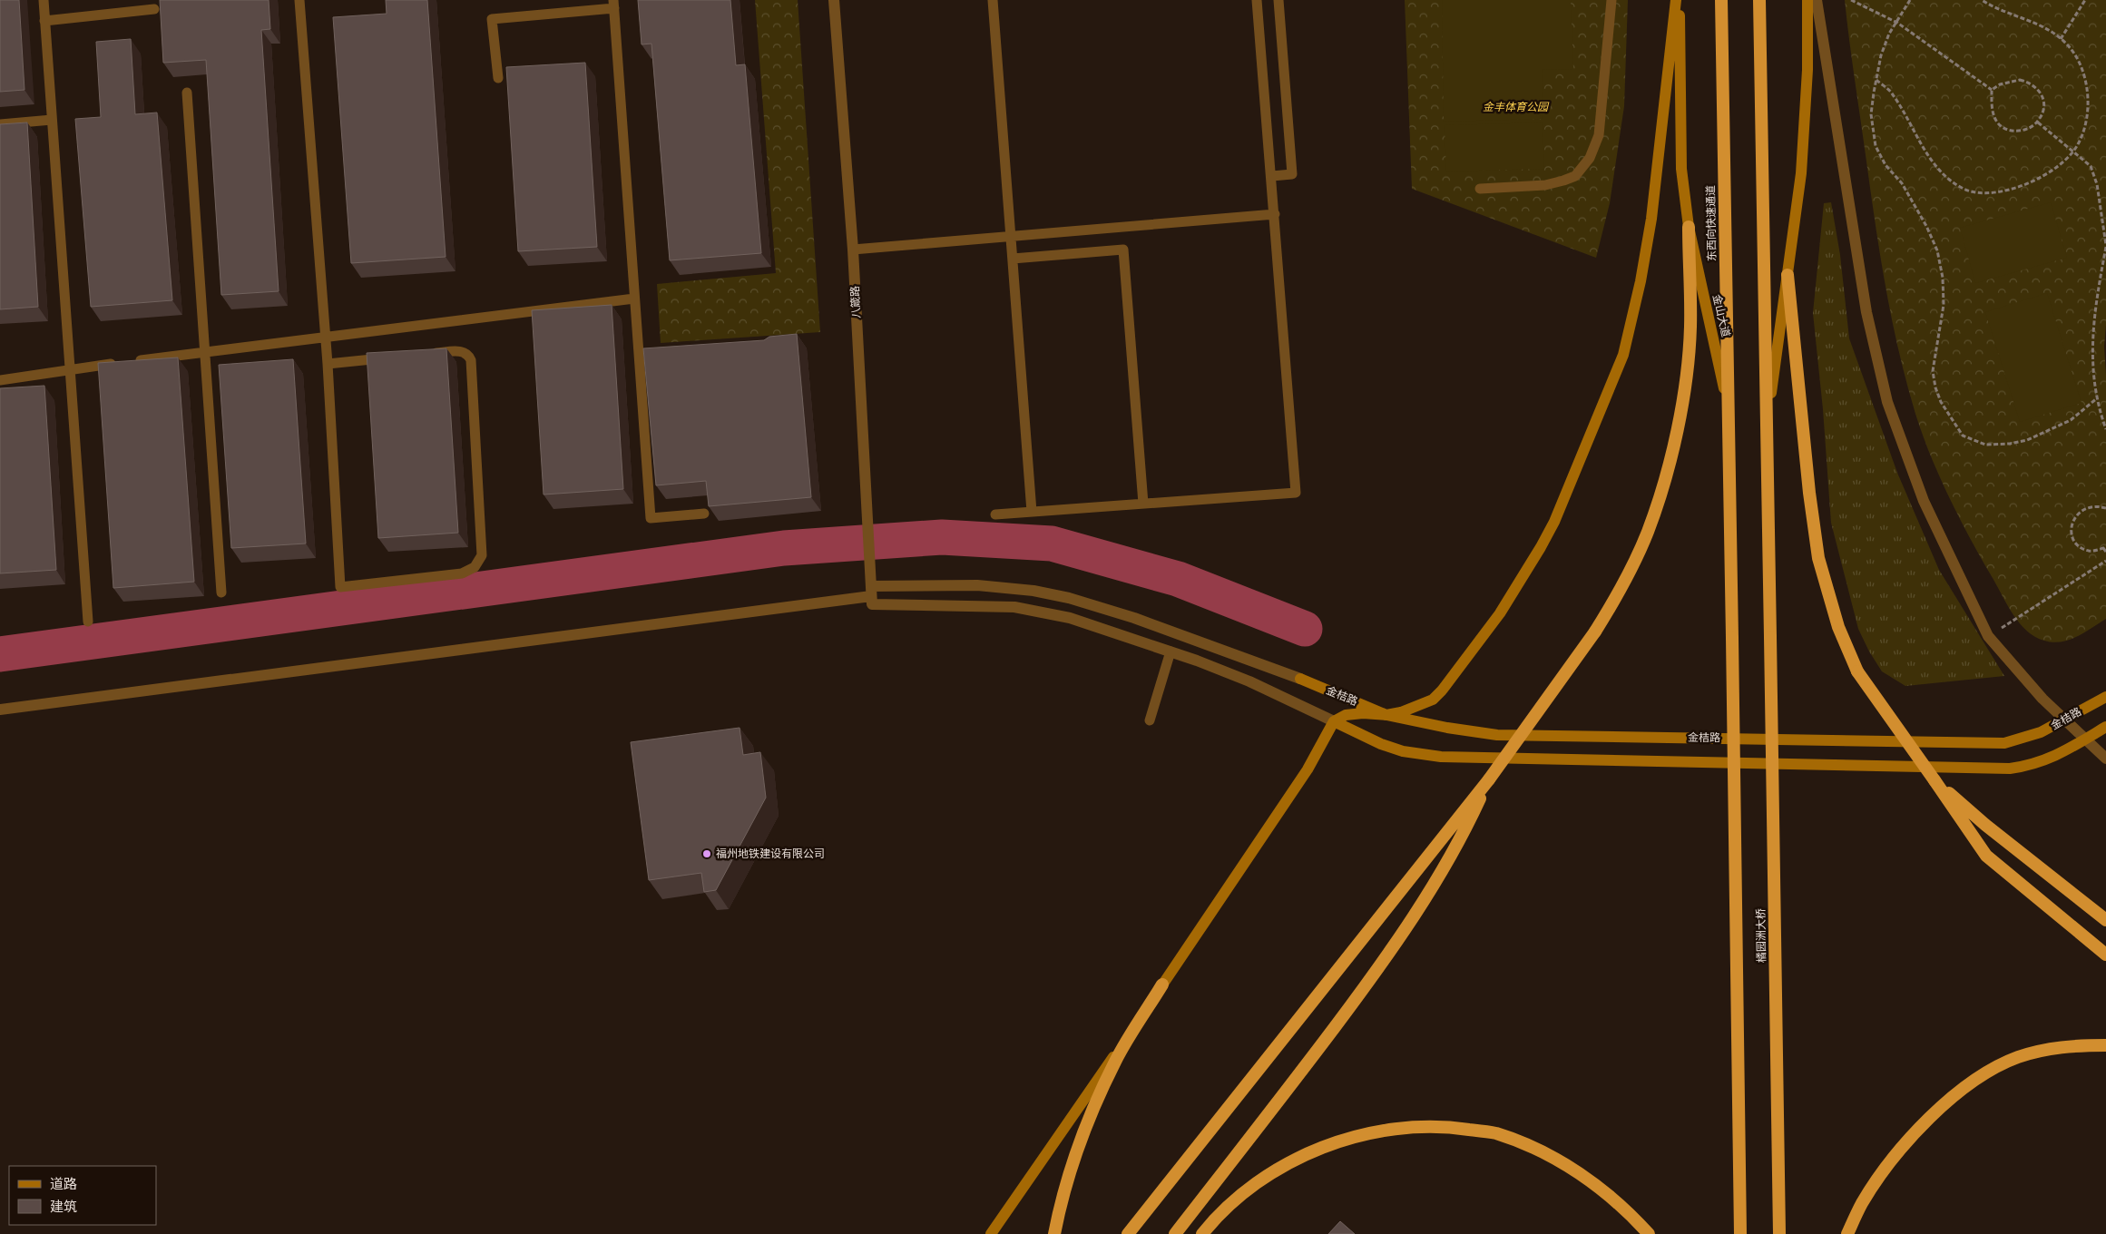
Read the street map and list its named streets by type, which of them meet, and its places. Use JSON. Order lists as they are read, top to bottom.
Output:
{
  "streets": {
    "highway": ["东西向快速通道", "金山大道", "橘园洲大桥"],
    "main road": ["金桔路"],
    "street": ["八箴路"]
  },
  "crossings": [
    ["东西向快速通道", "金山大道"]
  ],
  "parks": ["金丰体育公园"],
  "places": ["福州地铁建设有限公司"],
  "legend": ["道路", "建筑"]
}
